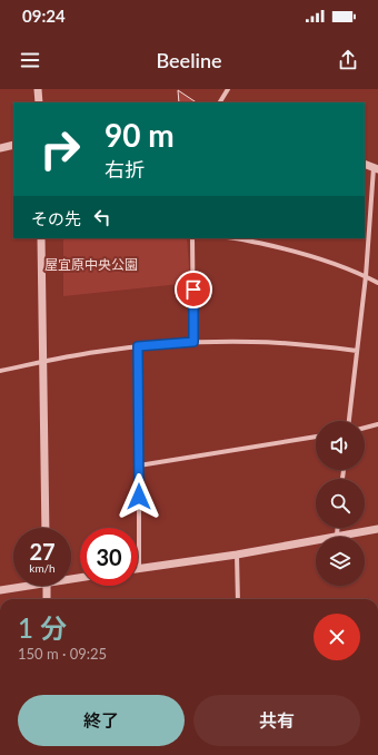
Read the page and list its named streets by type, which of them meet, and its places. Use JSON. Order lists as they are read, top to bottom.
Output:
{
  "parks": ["屋宜原中央公園"],
  "page": {
    "status": "09:24",
    "header": "Beeline",
    "turn": ["90 m", "右折"],
    "then": "その先",
    "speed": "27 km/h",
    "limit": "30",
    "heading": ["1 分", "150 m · 09:25"],
    "buttons": ["終了", "共有"]
  }
}
